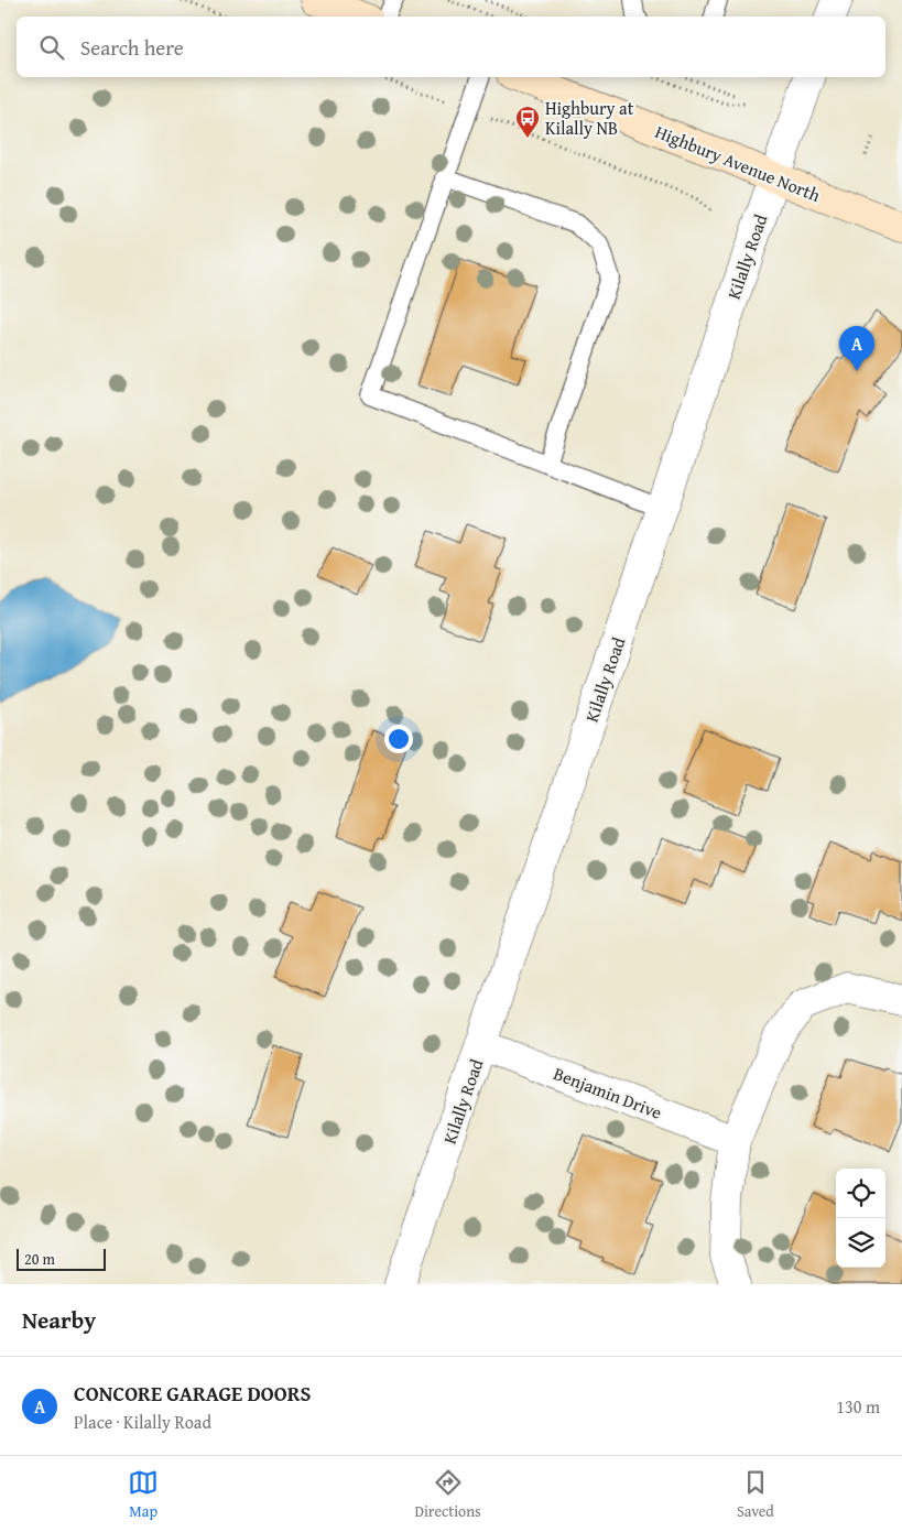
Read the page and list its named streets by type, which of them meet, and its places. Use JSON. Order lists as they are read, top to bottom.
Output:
{
  "streets": {
    "main road": ["Highbury Avenue North"],
    "street": ["Kilally Road", "Benjamin Drive"]
  },
  "crossings": [
    ["Highbury Avenue North", "Kilally Road"],
    ["Kilally Road", "Benjamin Drive"]
  ],
  "places": {
    "bus stop": ["Highbury at Kilally NB"]
  },
  "scale_bar": "20 m",
  "page": {
    "search": "Search here",
    "pins": "A",
    "scale": "20 m",
    "heading": "Nearby",
    "list": [
      {
        "mark": "A",
        "name": "CONCORE GARAGE DOORS",
        "note": "Place · Kilally Road",
        "value": "130 m"
      }
    ],
    "nav": ["Map", "Directions", "Saved"]
  }
}
